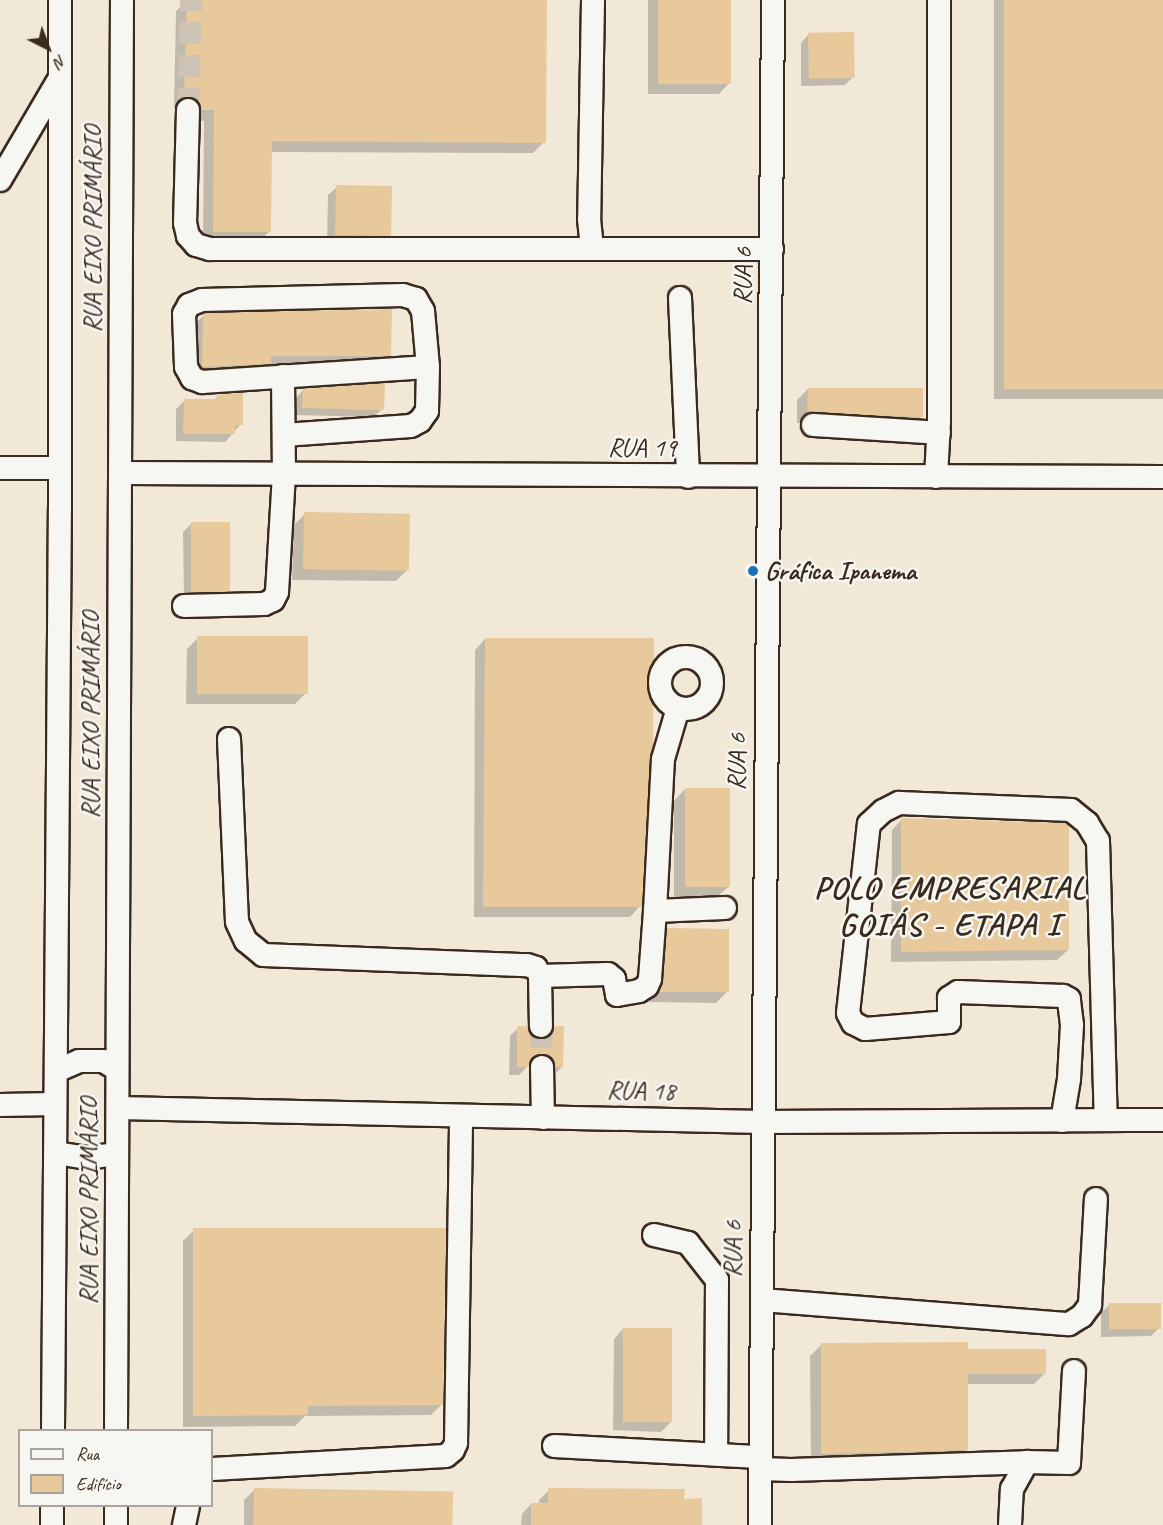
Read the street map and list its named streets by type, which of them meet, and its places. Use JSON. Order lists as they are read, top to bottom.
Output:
{
  "streets": {
    "street": [
      "RUA EIXO PRIMÁRIO",
      "RUA 6",
      "RUA 19",
      "RUA 18"
    ]
  },
  "crossings": [
    ["RUA EIXO PRIMÁRIO", "RUA 19"],
    ["RUA EIXO PRIMÁRIO", "RUA 18"],
    ["RUA 6", "RUA 19"],
    ["RUA 6", "RUA 18"]
  ],
  "districts": ["POLO EMPRESARIAL GOIÁS - ETAPA I"],
  "places": ["Gráfica Ipanema"],
  "legend": ["Rua", "Edifício"],
  "north": "bottom right"
}
